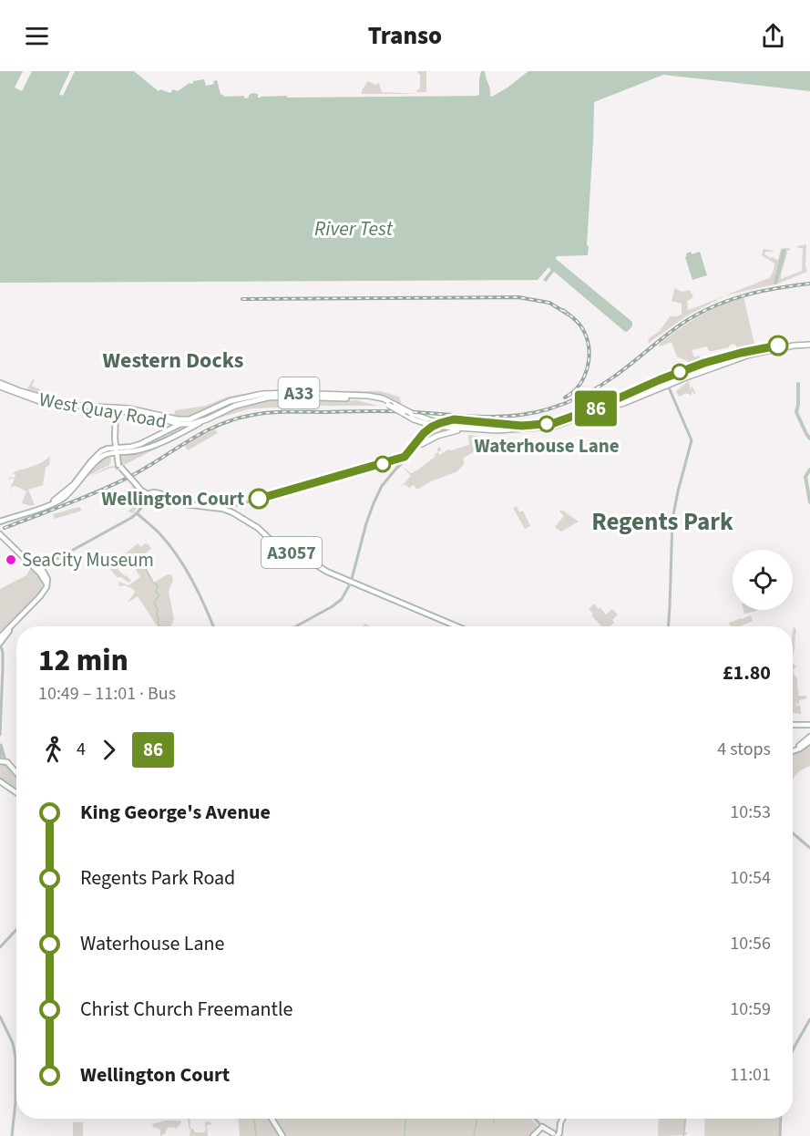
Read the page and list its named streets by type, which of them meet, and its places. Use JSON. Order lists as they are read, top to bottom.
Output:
{
  "streets": {
    "highway": ["A33", "West Quay Road"],
    "main road": ["A3057"]
  },
  "crossings": [
    ["A33", "West Quay Road"]
  ],
  "districts": ["Western Docks", "Regents Park"],
  "water": ["River Test"],
  "places": ["Waterhouse Lane", "Wellington Court", "SeaCity Museum"],
  "lines": ["bus line 86"],
  "page": {
    "header": "Transo",
    "on_map": "86",
    "heading": ["12 min", "10:49 – 11:01 · Bus", "£1.80"],
    "legs": ["4", "86", "4 stops"],
    "list": [
      {
        "name": "King George's Avenue",
        "value": "10:53"
      },
      {
        "name": "Regents Park Road",
        "value": "10:54"
      },
      {
        "name": "Waterhouse Lane",
        "value": "10:56"
      },
      {
        "name": "Christ Church Freemantle",
        "value": "10:59"
      },
      {
        "name": "Wellington Court",
        "value": "11:01"
      }
    ]
  }
}
